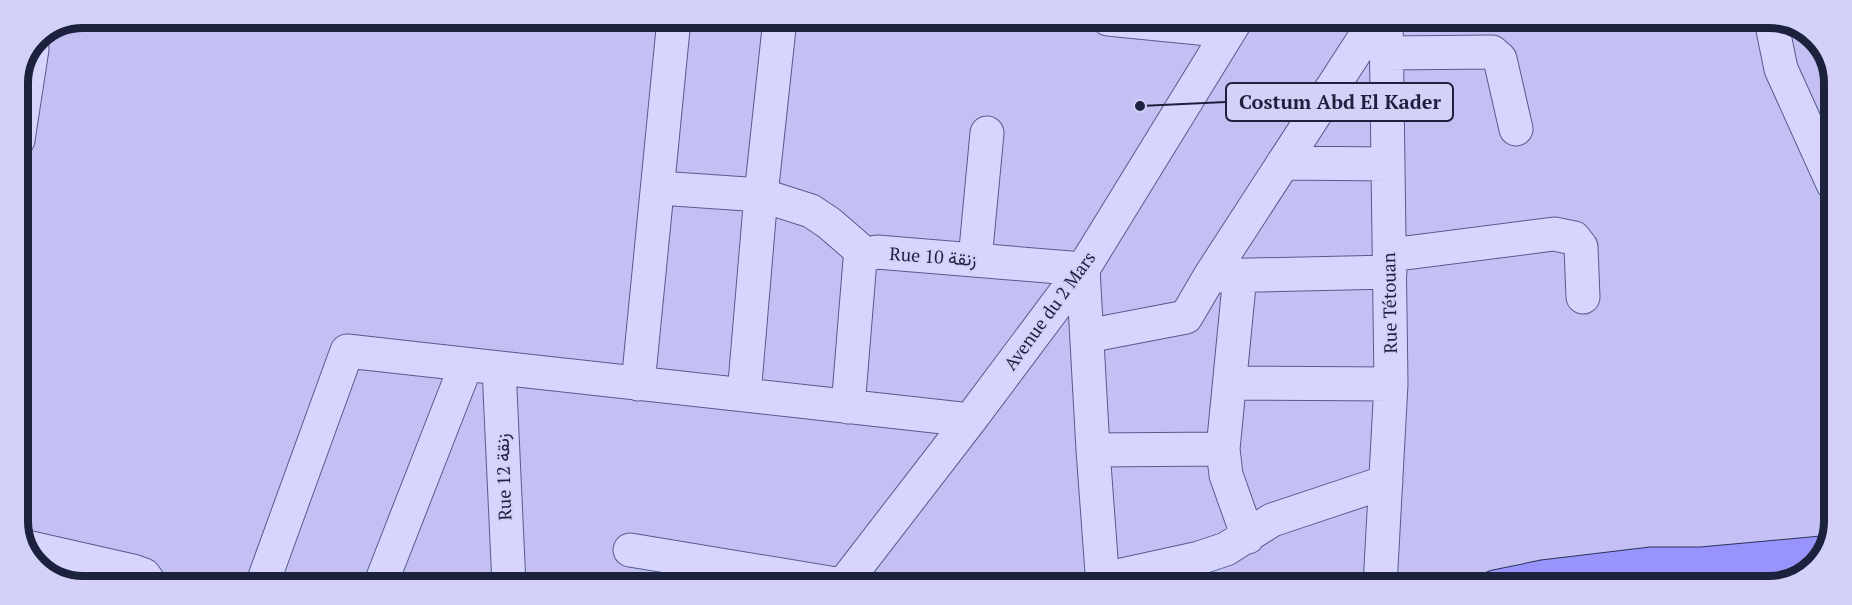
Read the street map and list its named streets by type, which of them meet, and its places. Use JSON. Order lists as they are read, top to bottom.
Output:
{
  "streets": {
    "street": [
      "Rue 10 زنقة",
      "Rue Tétouan",
      "Avenue du 2 Mars",
      "Rue 12 زنقة"
    ]
  },
  "crossings": [
    ["Rue 10 زنقة", "Avenue du 2 Mars"]
  ],
  "places": ["Costum Abd El Kader"]
}
